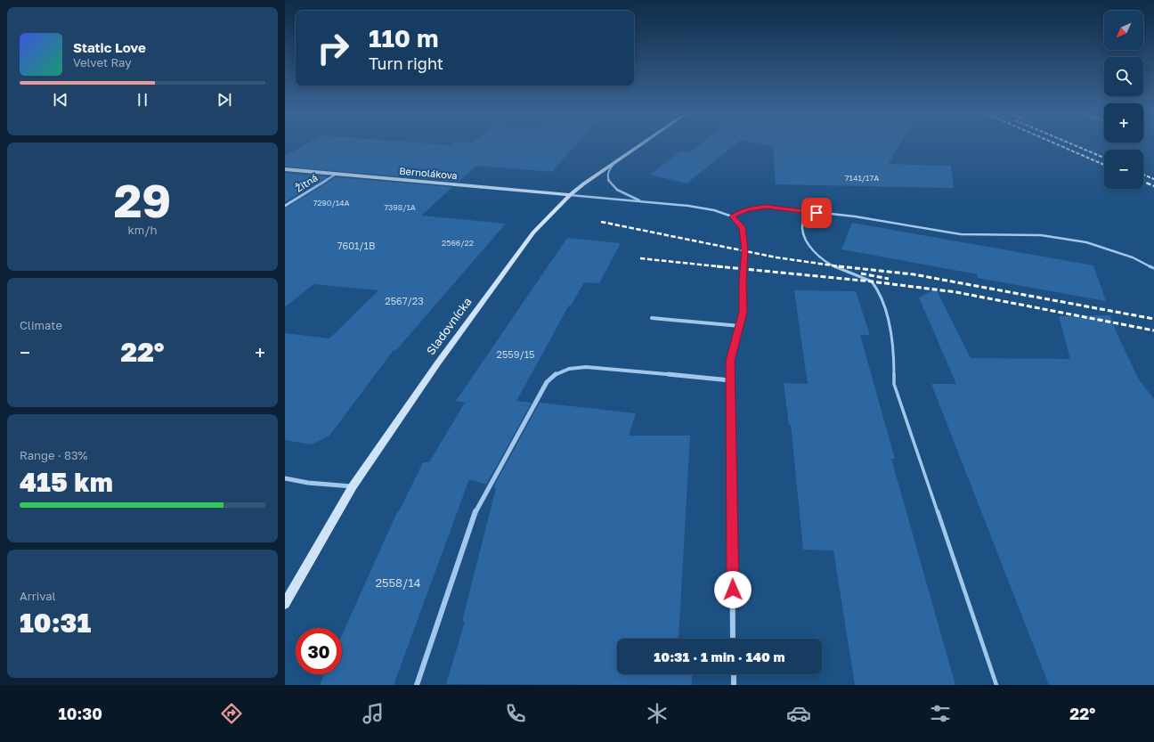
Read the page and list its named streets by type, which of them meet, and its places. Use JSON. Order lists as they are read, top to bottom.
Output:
{
  "streets": {
    "street": ["Bernolákova", "Žitná", "Sladovnícka"]
  },
  "crossings": [
    ["Bernolákova", "Žitná"],
    ["Bernolákova", "Sladovnícka"]
  ],
  "house_numbers": [
    "7141/17A",
    "7290/14A",
    "7398/1A",
    "2566/22",
    "7601/1B",
    "2567/23",
    "2559/15",
    "2558/14"
  ],
  "north": "bottom left",
  "page": {
    "map_buttons": ["+", "−"],
    "turn": ["110 m", "Turn right"],
    "song": ["Static Love", "Velvet Ray"],
    "tile": [
      ["29", "km/h"],
      "Climate",
      ["Range · 83%", "415 km"],
      ["Arrival", "10:31"]
    ],
    "heat": ["−", "22°", "+"],
    "limit": "30",
    "trip": "10:31 · 1 min · 140 m",
    "tabs": ["10:30", "22°"]
  }
}
